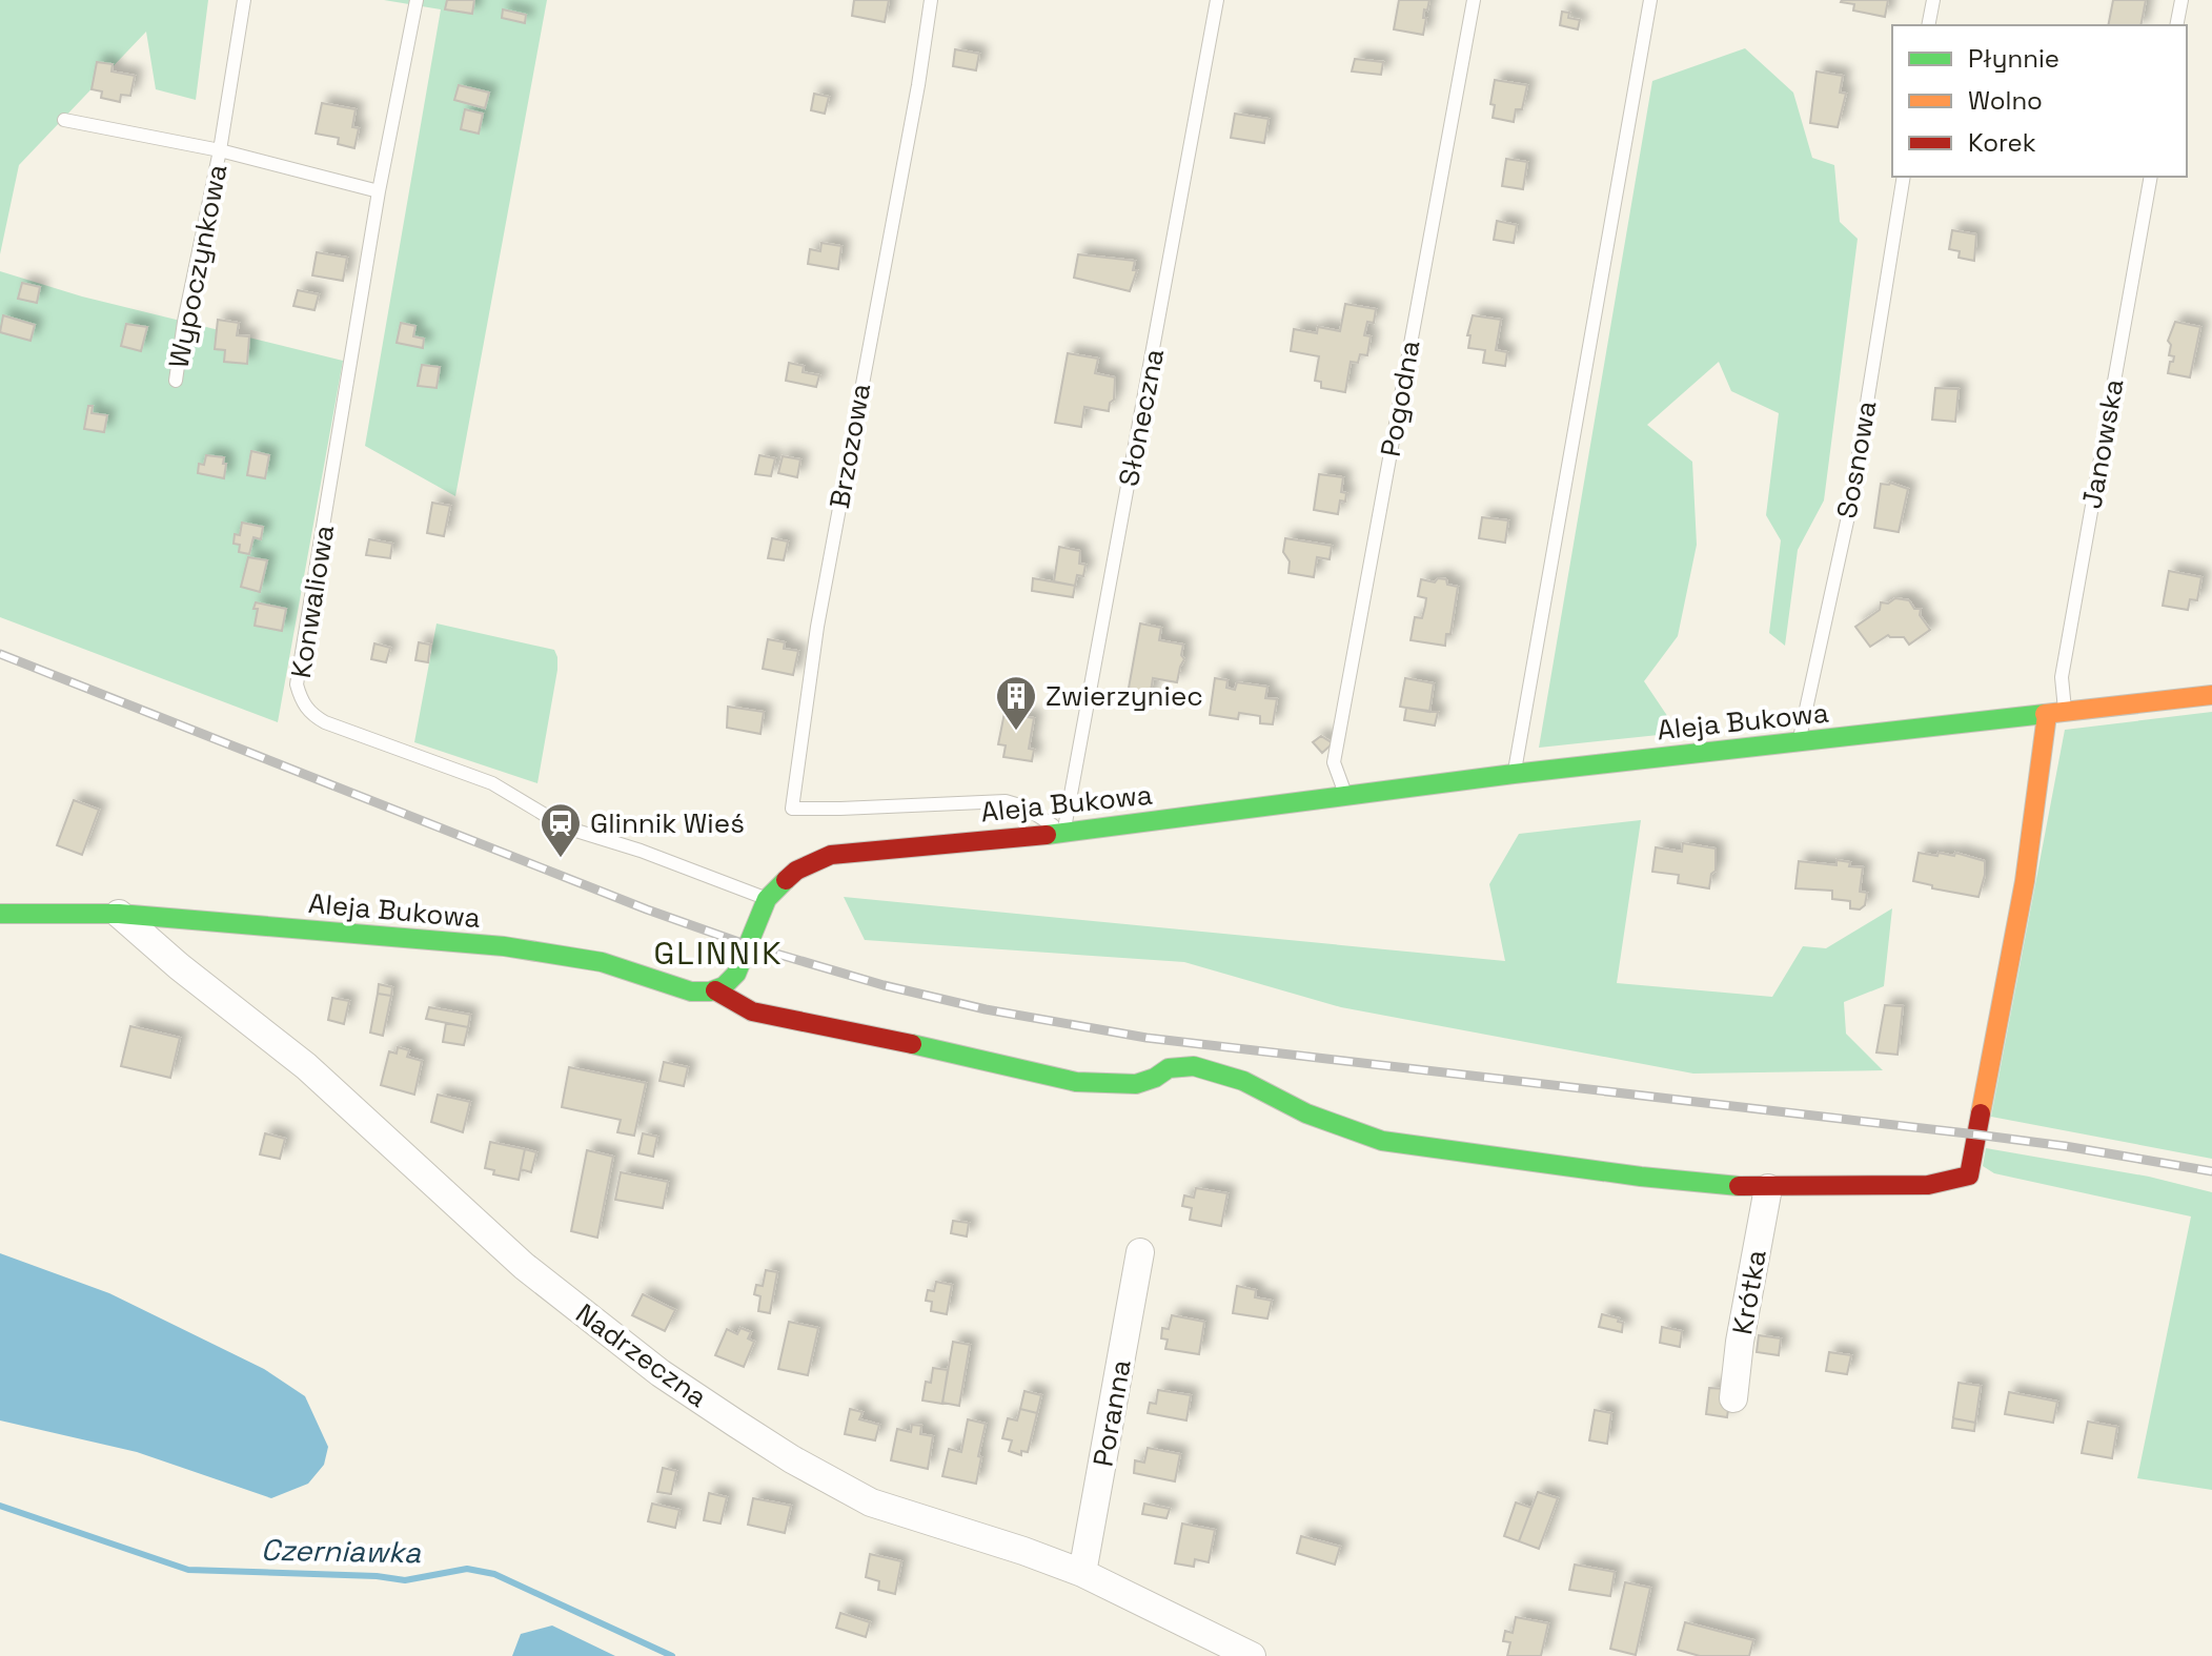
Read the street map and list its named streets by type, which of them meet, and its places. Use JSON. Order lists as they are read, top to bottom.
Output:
{
  "streets": {
    "street": [
      "Aleja Bukowa",
      "Krótka",
      "Nadrzeczna",
      "Poranna"
    ],
    "lane": [
      "Wypoczynkowa",
      "Pogodna",
      "Słoneczna",
      "Janowska",
      "Brzozowa",
      "Sosnowa",
      "Konwaliowa"
    ]
  },
  "crossings": [
    ["Pogodna", "Aleja Bukowa"],
    ["Słoneczna", "Brzozowa"],
    ["Słoneczna", "Aleja Bukowa"],
    ["Janowska", "Aleja Bukowa"],
    ["Brzozowa", "Aleja Bukowa"],
    ["Sosnowa", "Aleja Bukowa"],
    ["Konwaliowa", "Aleja Bukowa"],
    ["Aleja Bukowa", "Nadrzeczna"],
    ["Nadrzeczna", "Poranna"]
  ],
  "districts": ["GLINNIK"],
  "water": ["Czerniawka"],
  "places": {
    "building": ["Zwierzyniec"],
    "station": ["Glinnik Wieś"]
  },
  "legend": ["Płynnie", "Wolno", "Korek"]
}
